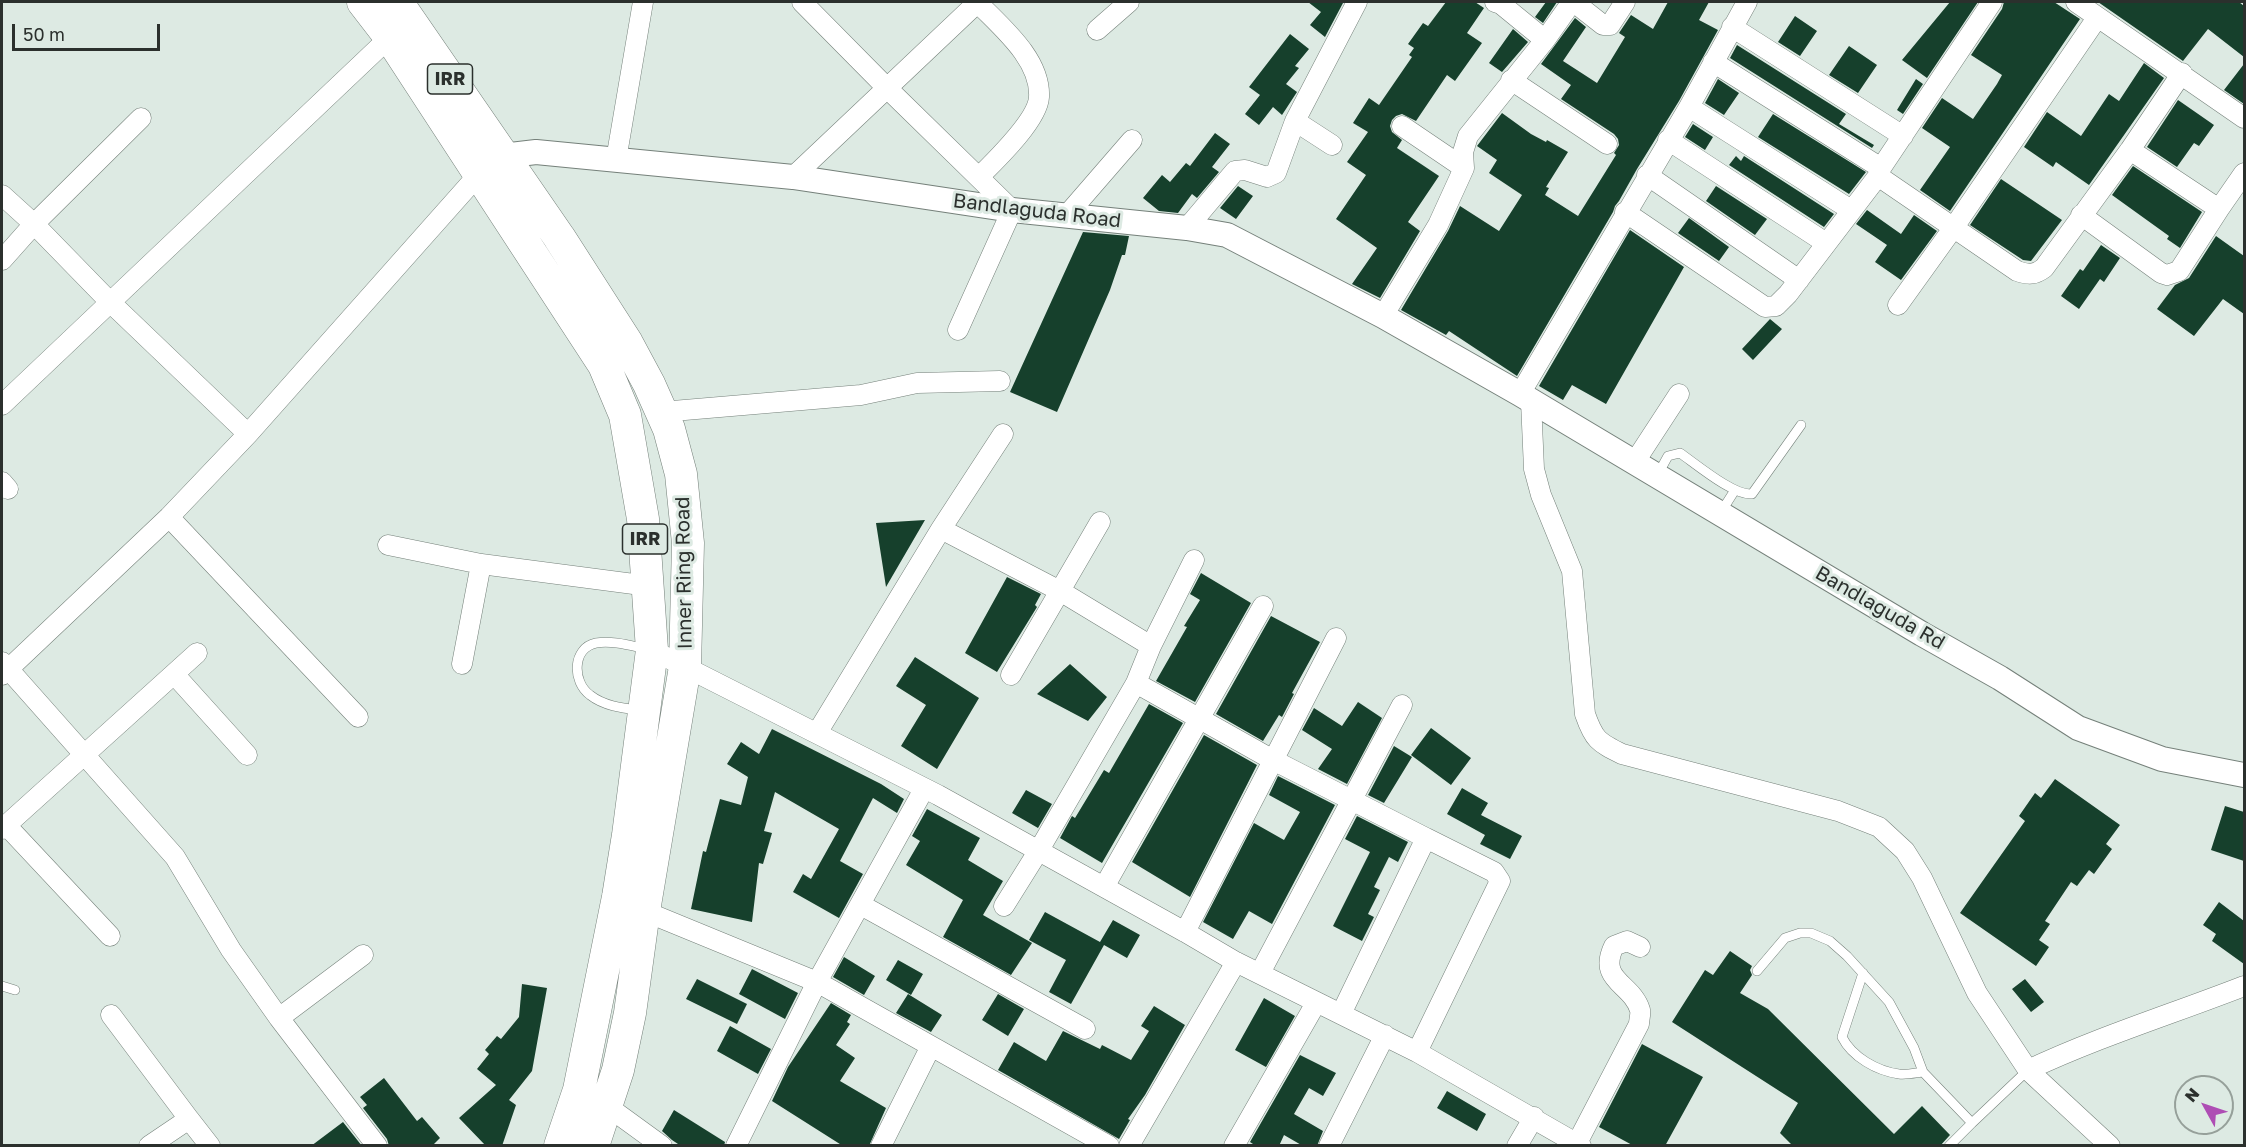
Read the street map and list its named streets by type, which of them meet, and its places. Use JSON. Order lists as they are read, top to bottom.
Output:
{
  "streets": {
    "highway": ["IRR", "Inner Ring Road"],
    "street": ["Bandlaguda Road", "Bandlaguda Rd"]
  },
  "crossings": [
    ["Bandlaguda Road", "Inner Ring Road"],
    ["Bandlaguda Road", "Bandlaguda Rd"]
  ],
  "scale_bar": "50 m",
  "north": "top left"
}
